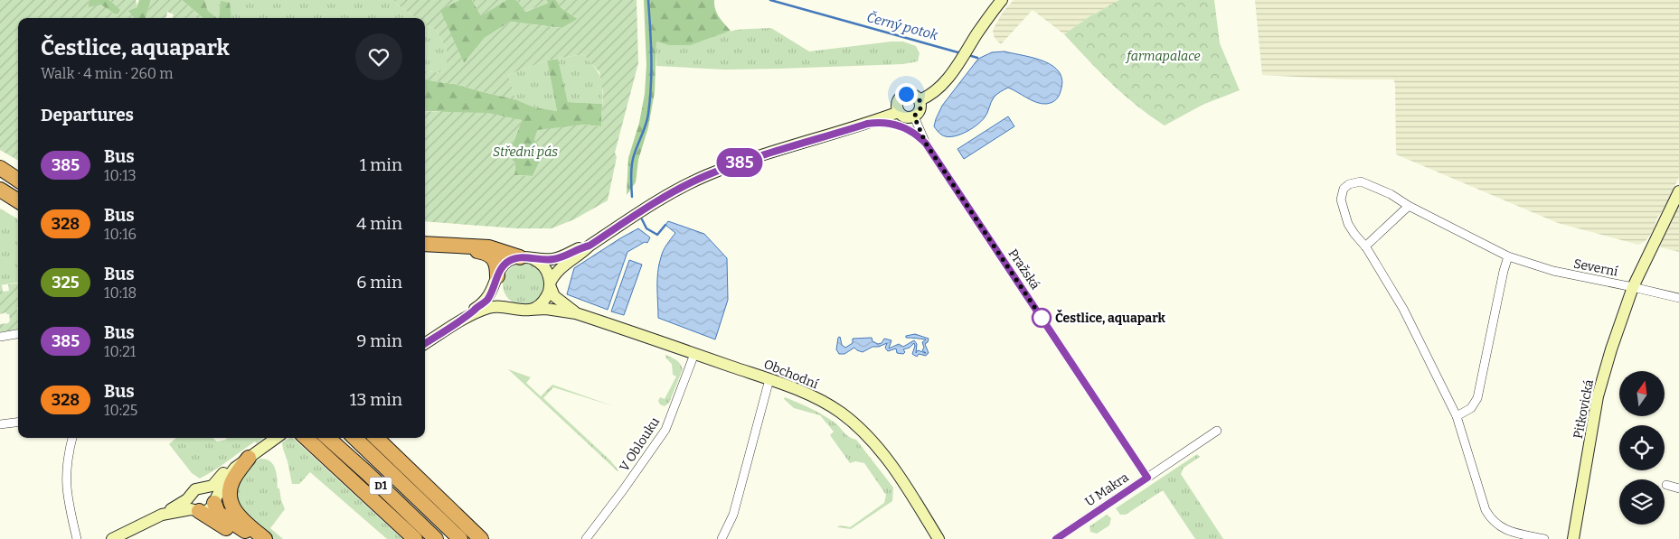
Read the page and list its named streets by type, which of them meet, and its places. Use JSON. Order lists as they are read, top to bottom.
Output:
{
  "streets": {
    "highway": ["D1"],
    "street": [
      "Severní",
      "Pražská",
      "Obchodní",
      "Pitkovická",
      "V Oblouku",
      "U Makra"
    ]
  },
  "crossings": [
    ["Severní", "Pitkovická"],
    ["Pražská", "U Makra"],
    ["Obchodní", "V Oblouku"]
  ],
  "water": ["Černý potok"],
  "parks": ["farmapalace", "Střední pás"],
  "places": ["Čestlice, aquapark"],
  "lines": ["bus line 385"],
  "north": "top",
  "page": {
    "on_map": "385",
    "heading": [
      ["Čestlice, aquapark", "Walk · 4 min · 260 m"],
      "Departures"
    ],
    "list": [
      {
        "mark": "385",
        "name": "Bus",
        "note": "10:13",
        "value": "1 min"
      },
      {
        "mark": "328",
        "name": "Bus",
        "note": "10:16",
        "value": "4 min"
      },
      {
        "mark": "325",
        "name": "Bus",
        "note": "10:18",
        "value": "6 min"
      },
      {
        "mark": "385",
        "name": "Bus",
        "note": "10:21",
        "value": "9 min"
      },
      {
        "mark": "328",
        "name": "Bus",
        "note": "10:25",
        "value": "13 min"
      }
    ]
  }
}
